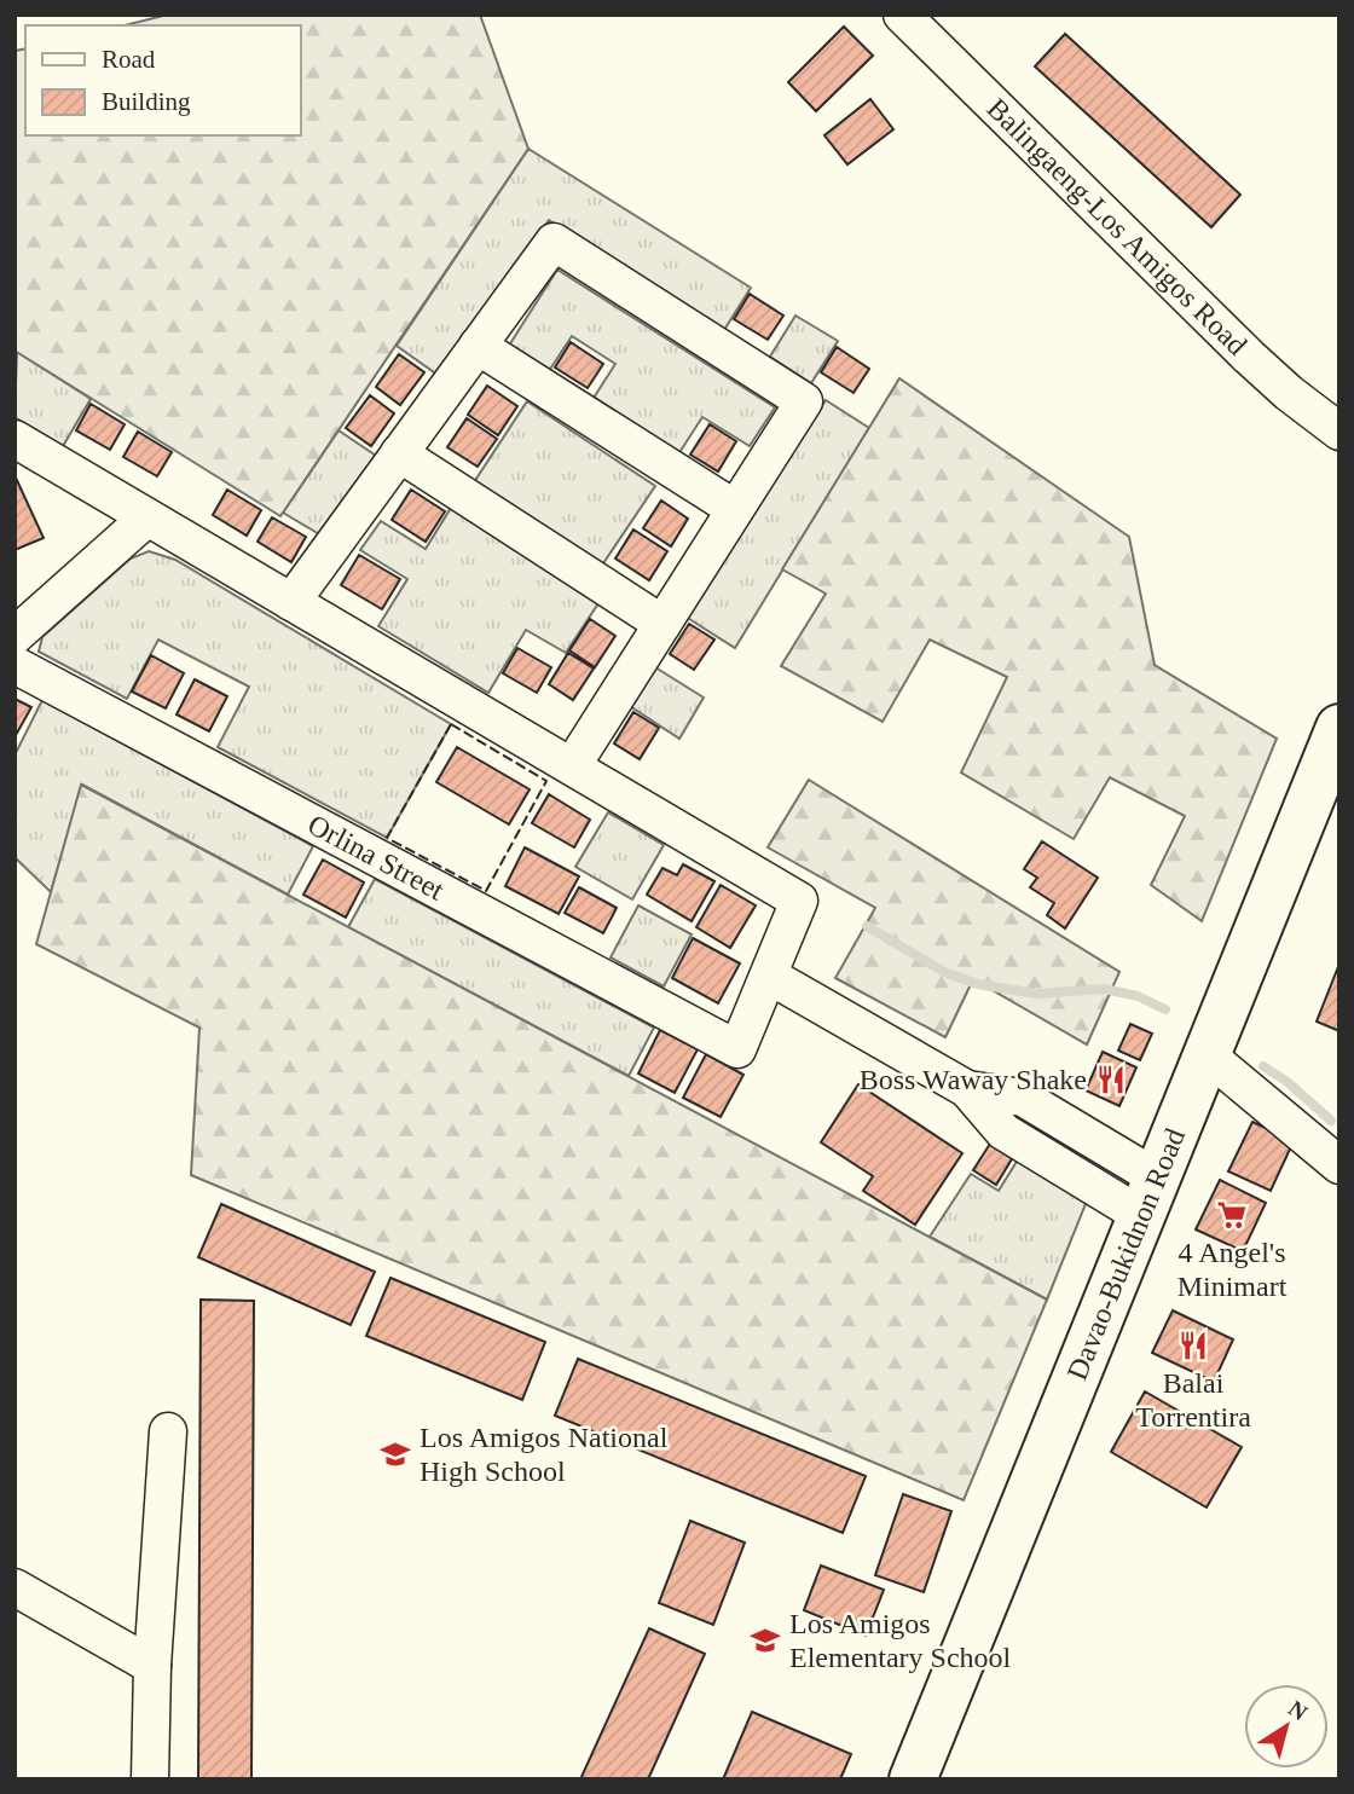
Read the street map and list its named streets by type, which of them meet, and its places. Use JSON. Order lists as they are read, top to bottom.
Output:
{
  "streets": {
    "highway": ["Davao-Bukidnon Road"],
    "street": ["Balingaeng-Los Amigos Road", "Orlina Street"]
  },
  "places": {
    "restaurant": ["Boss Waway Shake", "Balai Torrentira"],
    "supermarket": ["4 Angel's Minimart"],
    "school or university": ["Los Amigos National High School", "Los Amigos Elementary School"]
  },
  "legend": ["Road", "Building"],
  "north": "top right"
}
